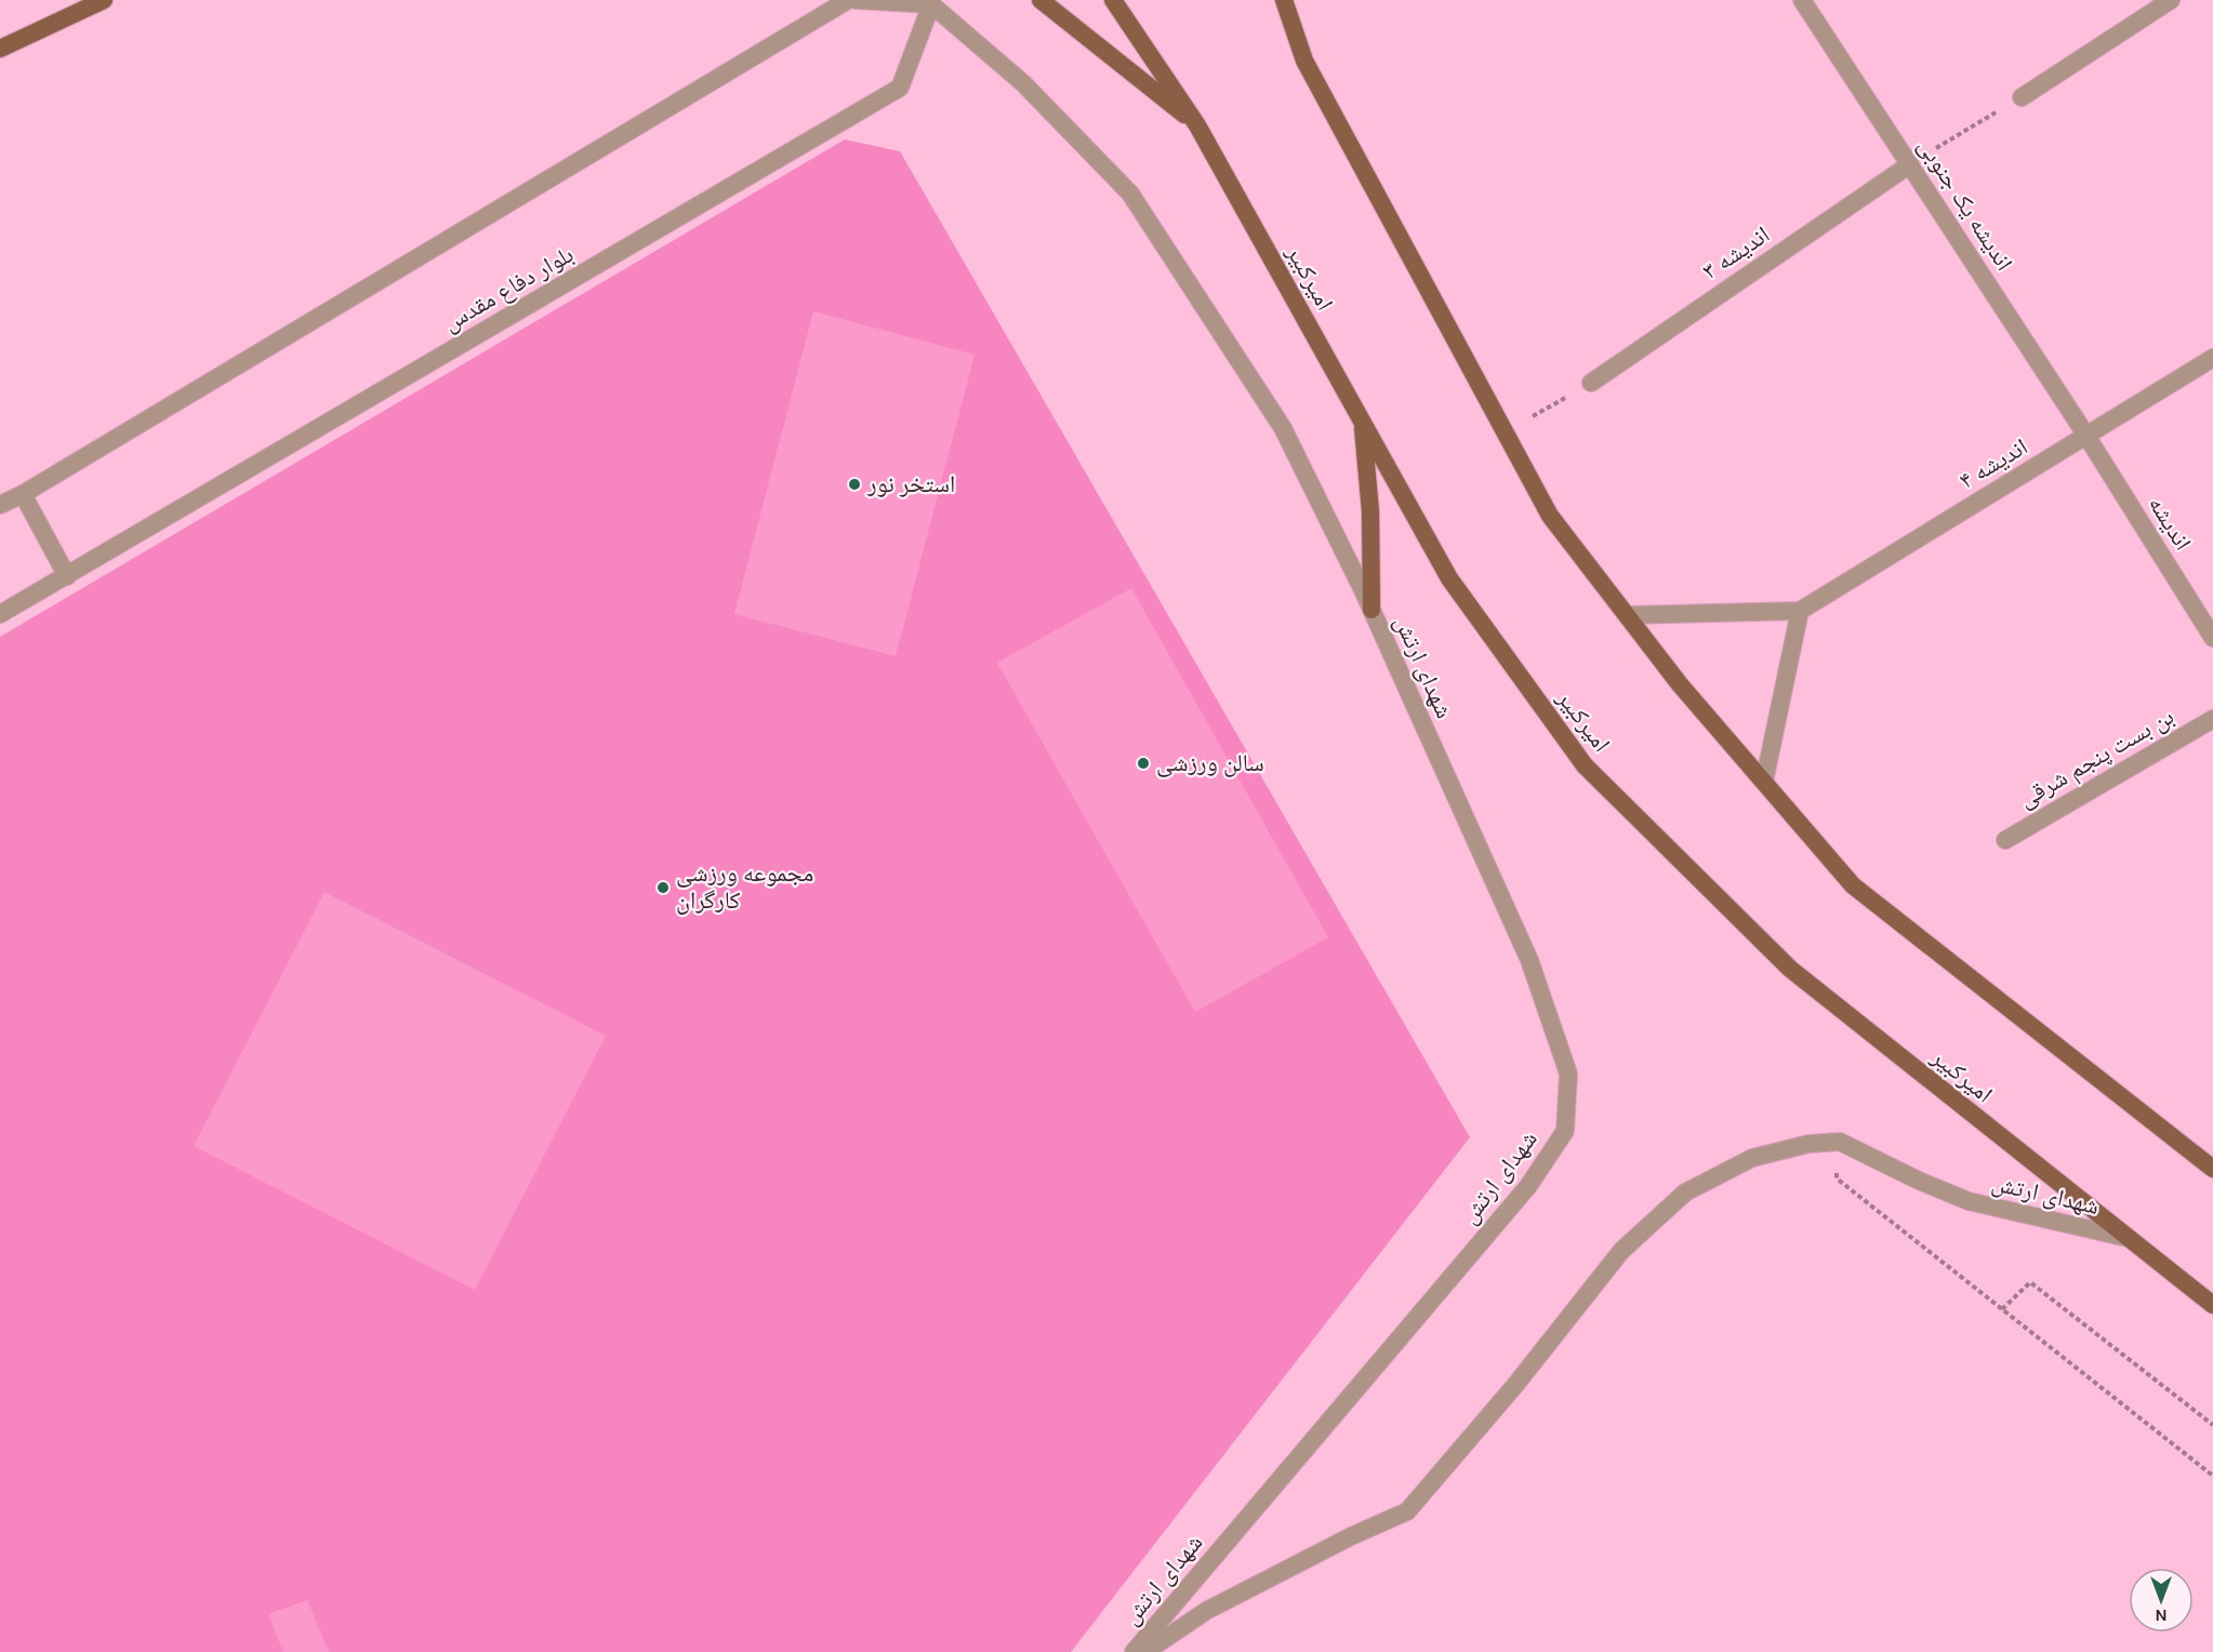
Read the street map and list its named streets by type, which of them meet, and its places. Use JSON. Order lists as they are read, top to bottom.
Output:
{
  "streets": {
    "main road": ["امیرکبیر"],
    "street": [
      "اندیشه یک جنوبی",
      "اندیشه ۳",
      "بلوار دفاع مقدس",
      "اندیشه ۴",
      "اندیشه",
      "شهدای ارتش",
      "بن بست پنجم شرقی"
    ]
  },
  "crossings": [
    ["اندیشه یک جنوبی", "اندیشه ۳"],
    ["اندیشه یک جنوبی", "اندیشه ۴"],
    ["اندیشه یک جنوبی", "اندیشه"],
    ["امیرکبیر", "شهدای ارتش"],
    ["بلوار دفاع مقدس", "شهدای ارتش"],
    ["اندیشه ۴", "اندیشه"]
  ],
  "places": ["استخر نور", "سالن ورزشی", "مجموعه ورزشی کارگران"],
  "north": "bottom"
}
